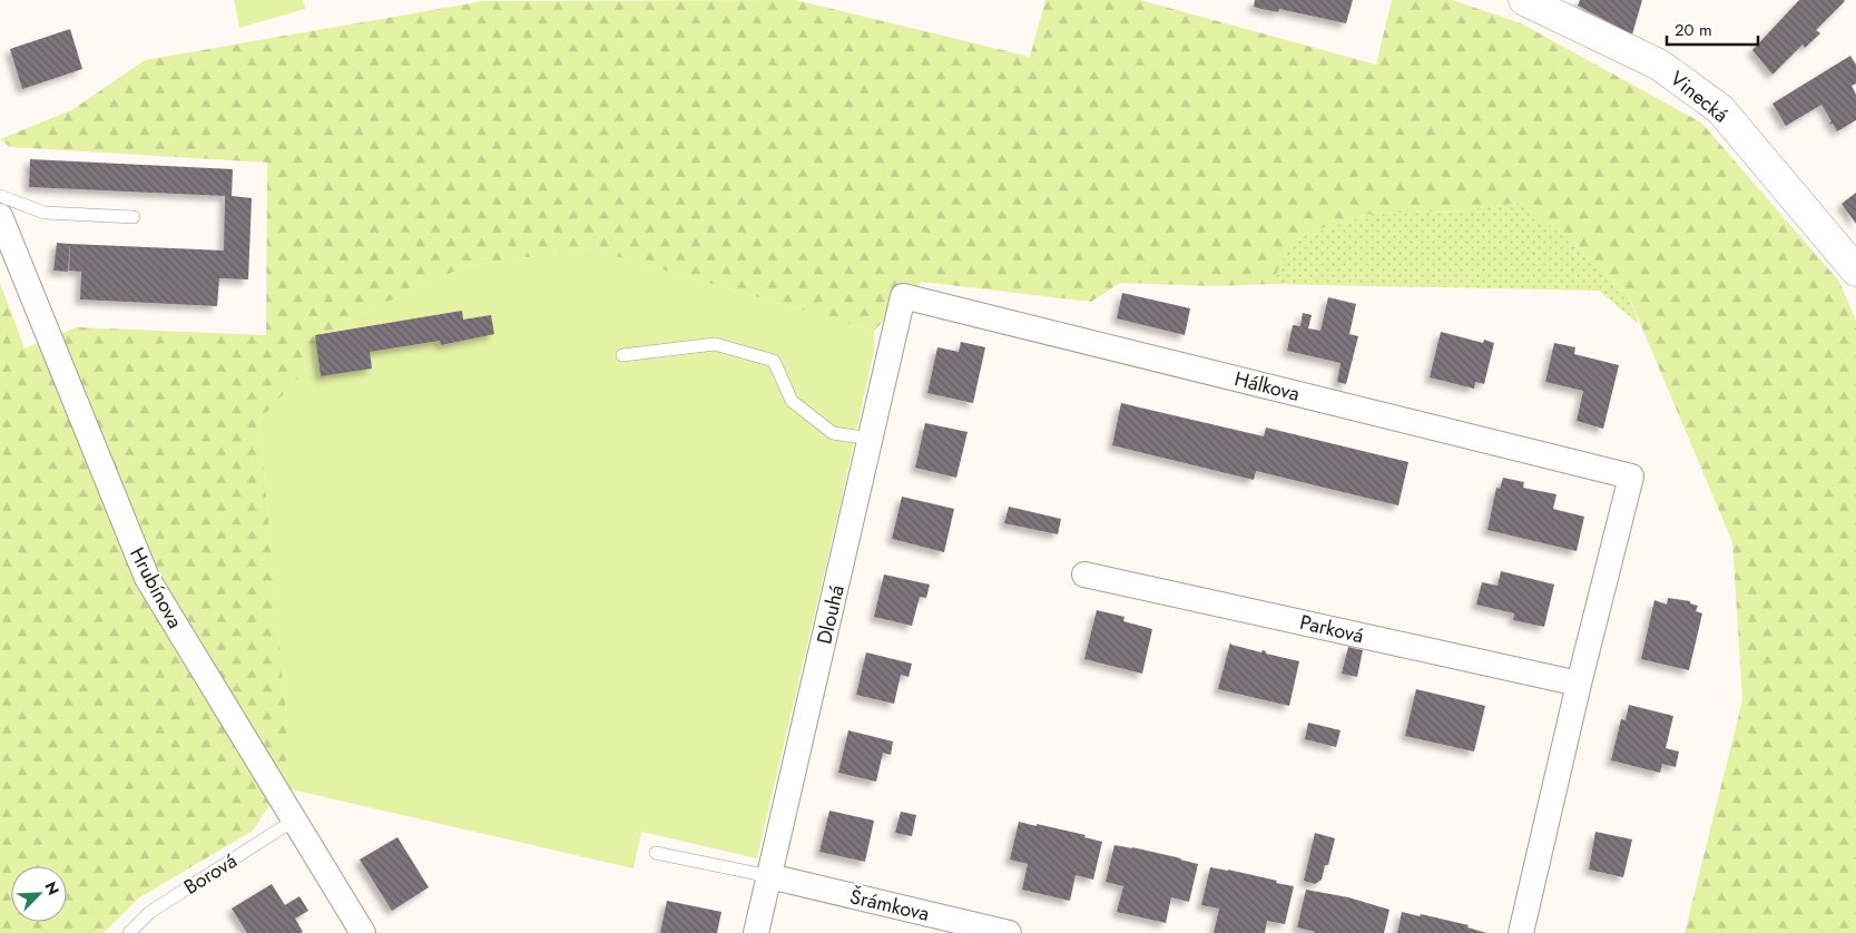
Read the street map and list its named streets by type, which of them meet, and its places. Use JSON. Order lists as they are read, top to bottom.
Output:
{
  "streets": {
    "street": [
      "Vinecká",
      "Hálkova",
      "Hrubínova",
      "Dlouhá",
      "Parková",
      "Šrámkova"
    ],
    "lane": ["Borová"]
  },
  "crossings": [
    ["Hálkova", "Dlouhá"],
    ["Hálkova", "Parková"],
    ["Hrubínova", "Borová"],
    ["Dlouhá", "Šrámkova"]
  ],
  "scale_bar": "20 m",
  "north": "top right"
}
